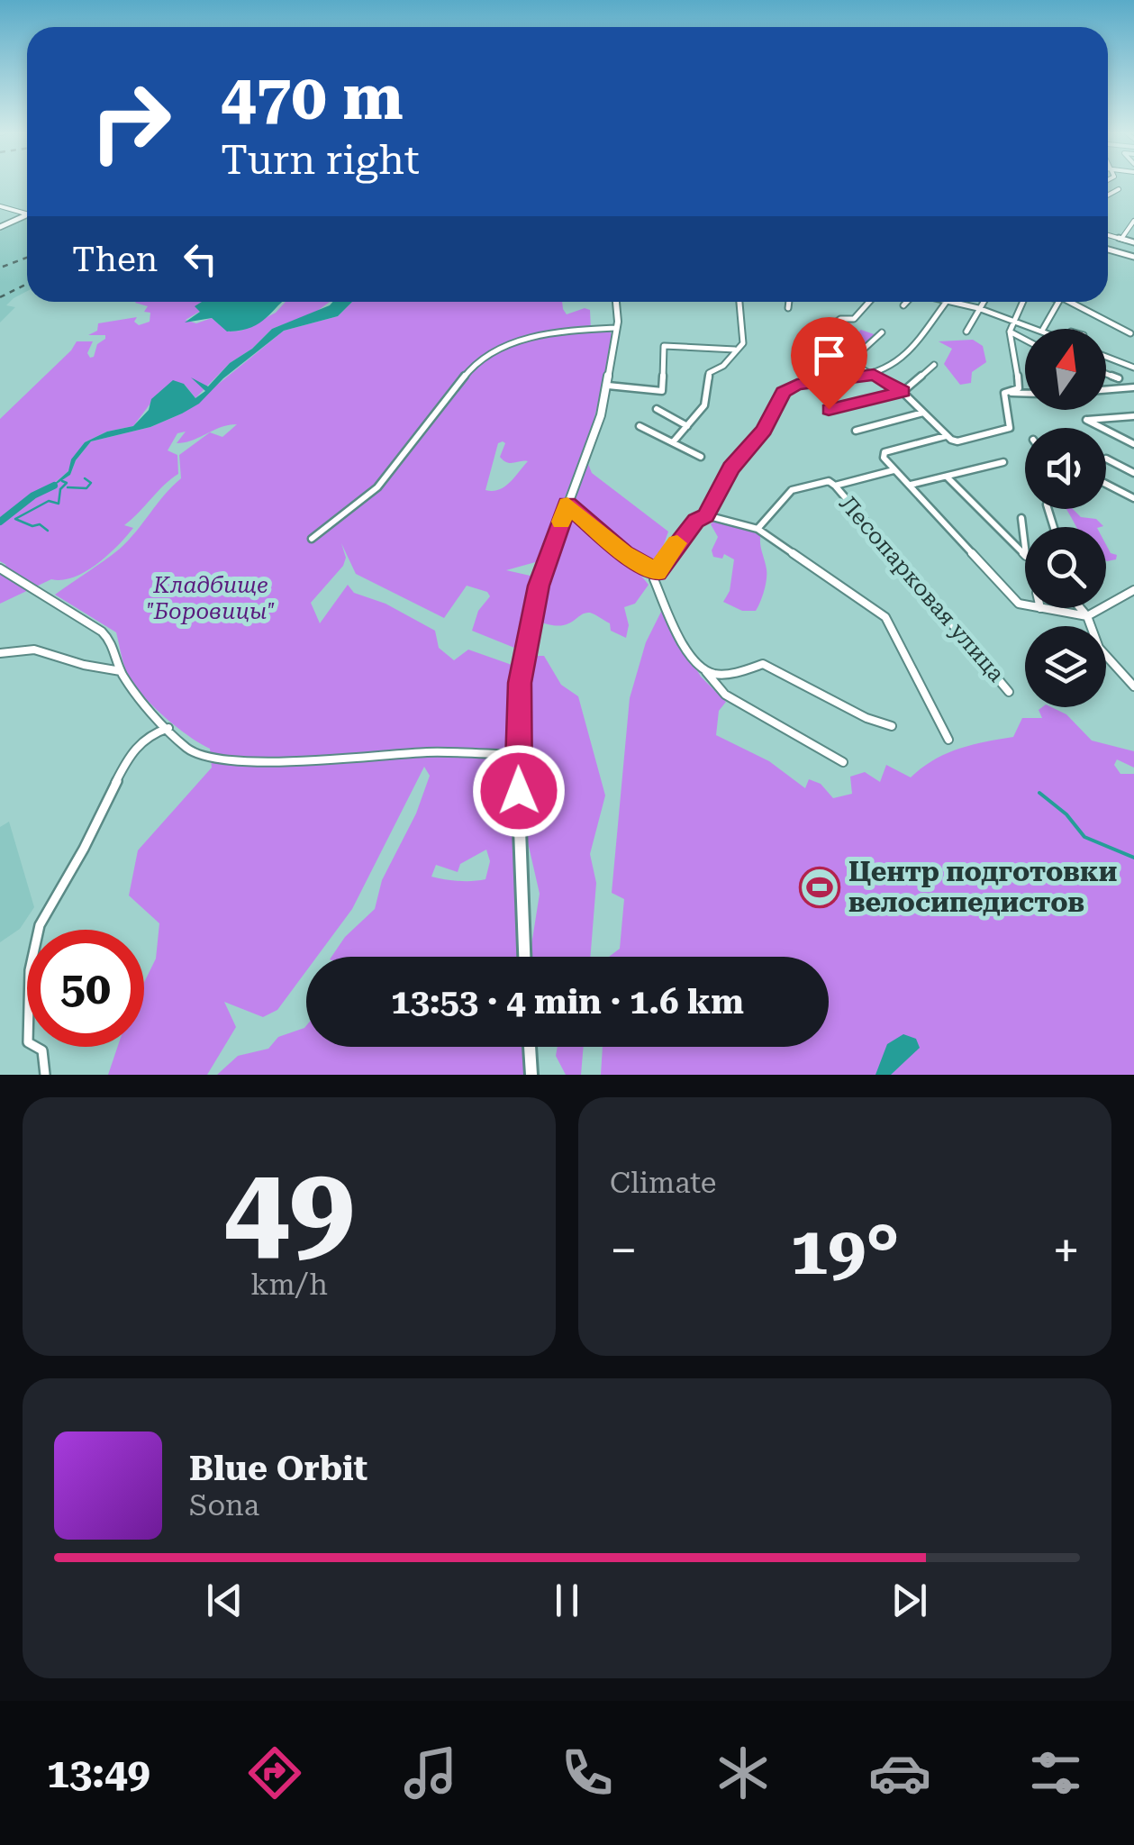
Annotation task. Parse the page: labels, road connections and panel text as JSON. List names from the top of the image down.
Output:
{
  "streets": {
    "street": ["Лесопарковая улица"]
  },
  "parks": ["Кладбище \"Боровицы\""],
  "places": {
    "sports": ["Центр подготовки велосипедистов"]
  },
  "north": "top",
  "page": {
    "turn": ["470 m", "Turn right"],
    "then": "Then",
    "limit": "50",
    "trip": "13:53 · 4 min · 1.6 km",
    "tile": [
      ["49", "km/h"],
      "Climate"
    ],
    "heat": ["−", "19°", "+"],
    "song": ["Blue Orbit", "Sona"],
    "tabs": "13:49"
  }
}
